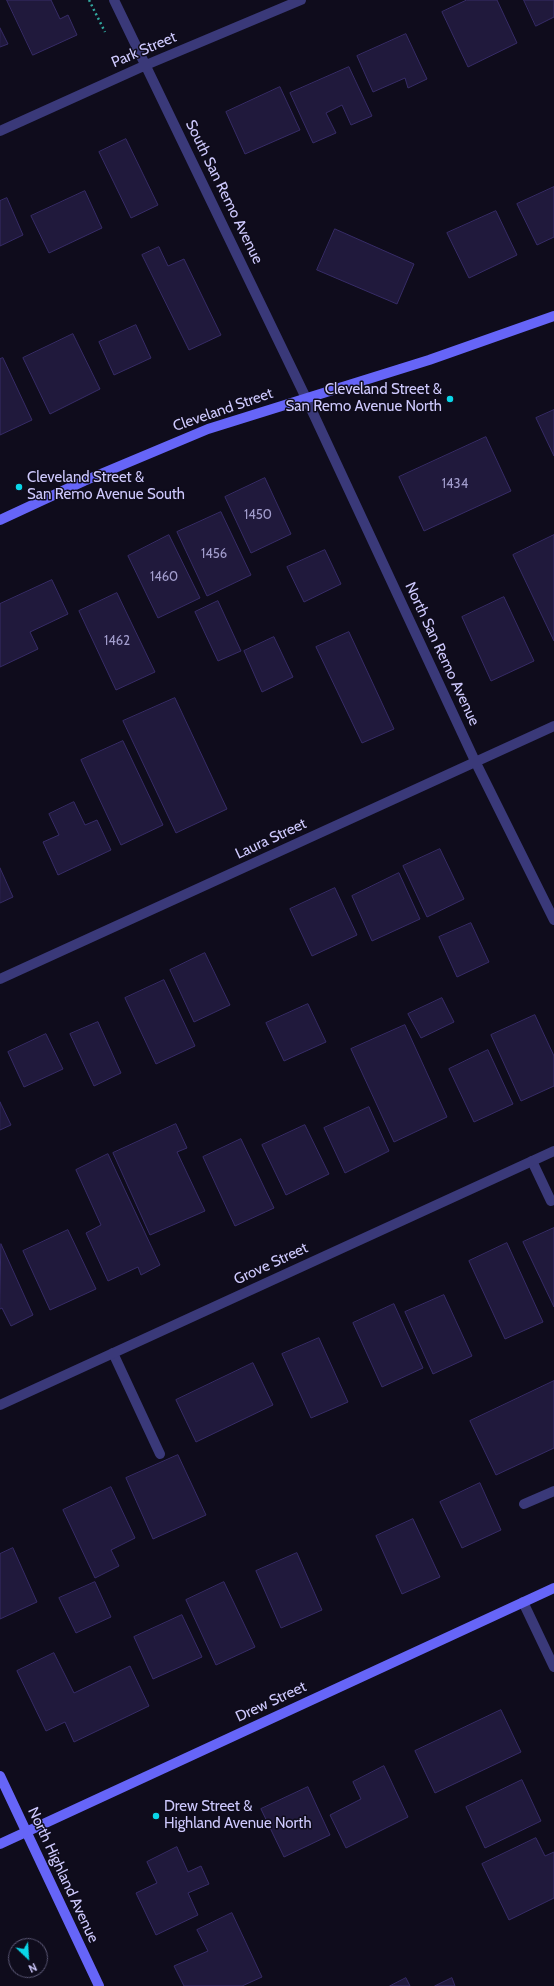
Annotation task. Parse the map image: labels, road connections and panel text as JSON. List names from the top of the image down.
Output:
{
  "streets": {
    "street": [
      "Park Street",
      "South San Remo Avenue",
      "Cleveland Street",
      "North San Remo Avenue",
      "Laura Street",
      "Grove Street",
      "Drew Street",
      "North Highland Avenue"
    ]
  },
  "crossings": [
    ["Park Street", "South San Remo Avenue"],
    ["South San Remo Avenue", "Cleveland Street"],
    ["South San Remo Avenue", "North San Remo Avenue"],
    ["Cleveland Street", "North San Remo Avenue"],
    ["North San Remo Avenue", "Laura Street"],
    ["Drew Street", "North Highland Avenue"]
  ],
  "places": ["Cleveland Street & San Remo Avenue North", "Cleveland Street & San Remo Avenue South", "Drew Street & Highland Avenue North"],
  "house_numbers": [
    "1434",
    "1450",
    "1456",
    "1460",
    "1462"
  ],
  "north": "bottom right"
}
